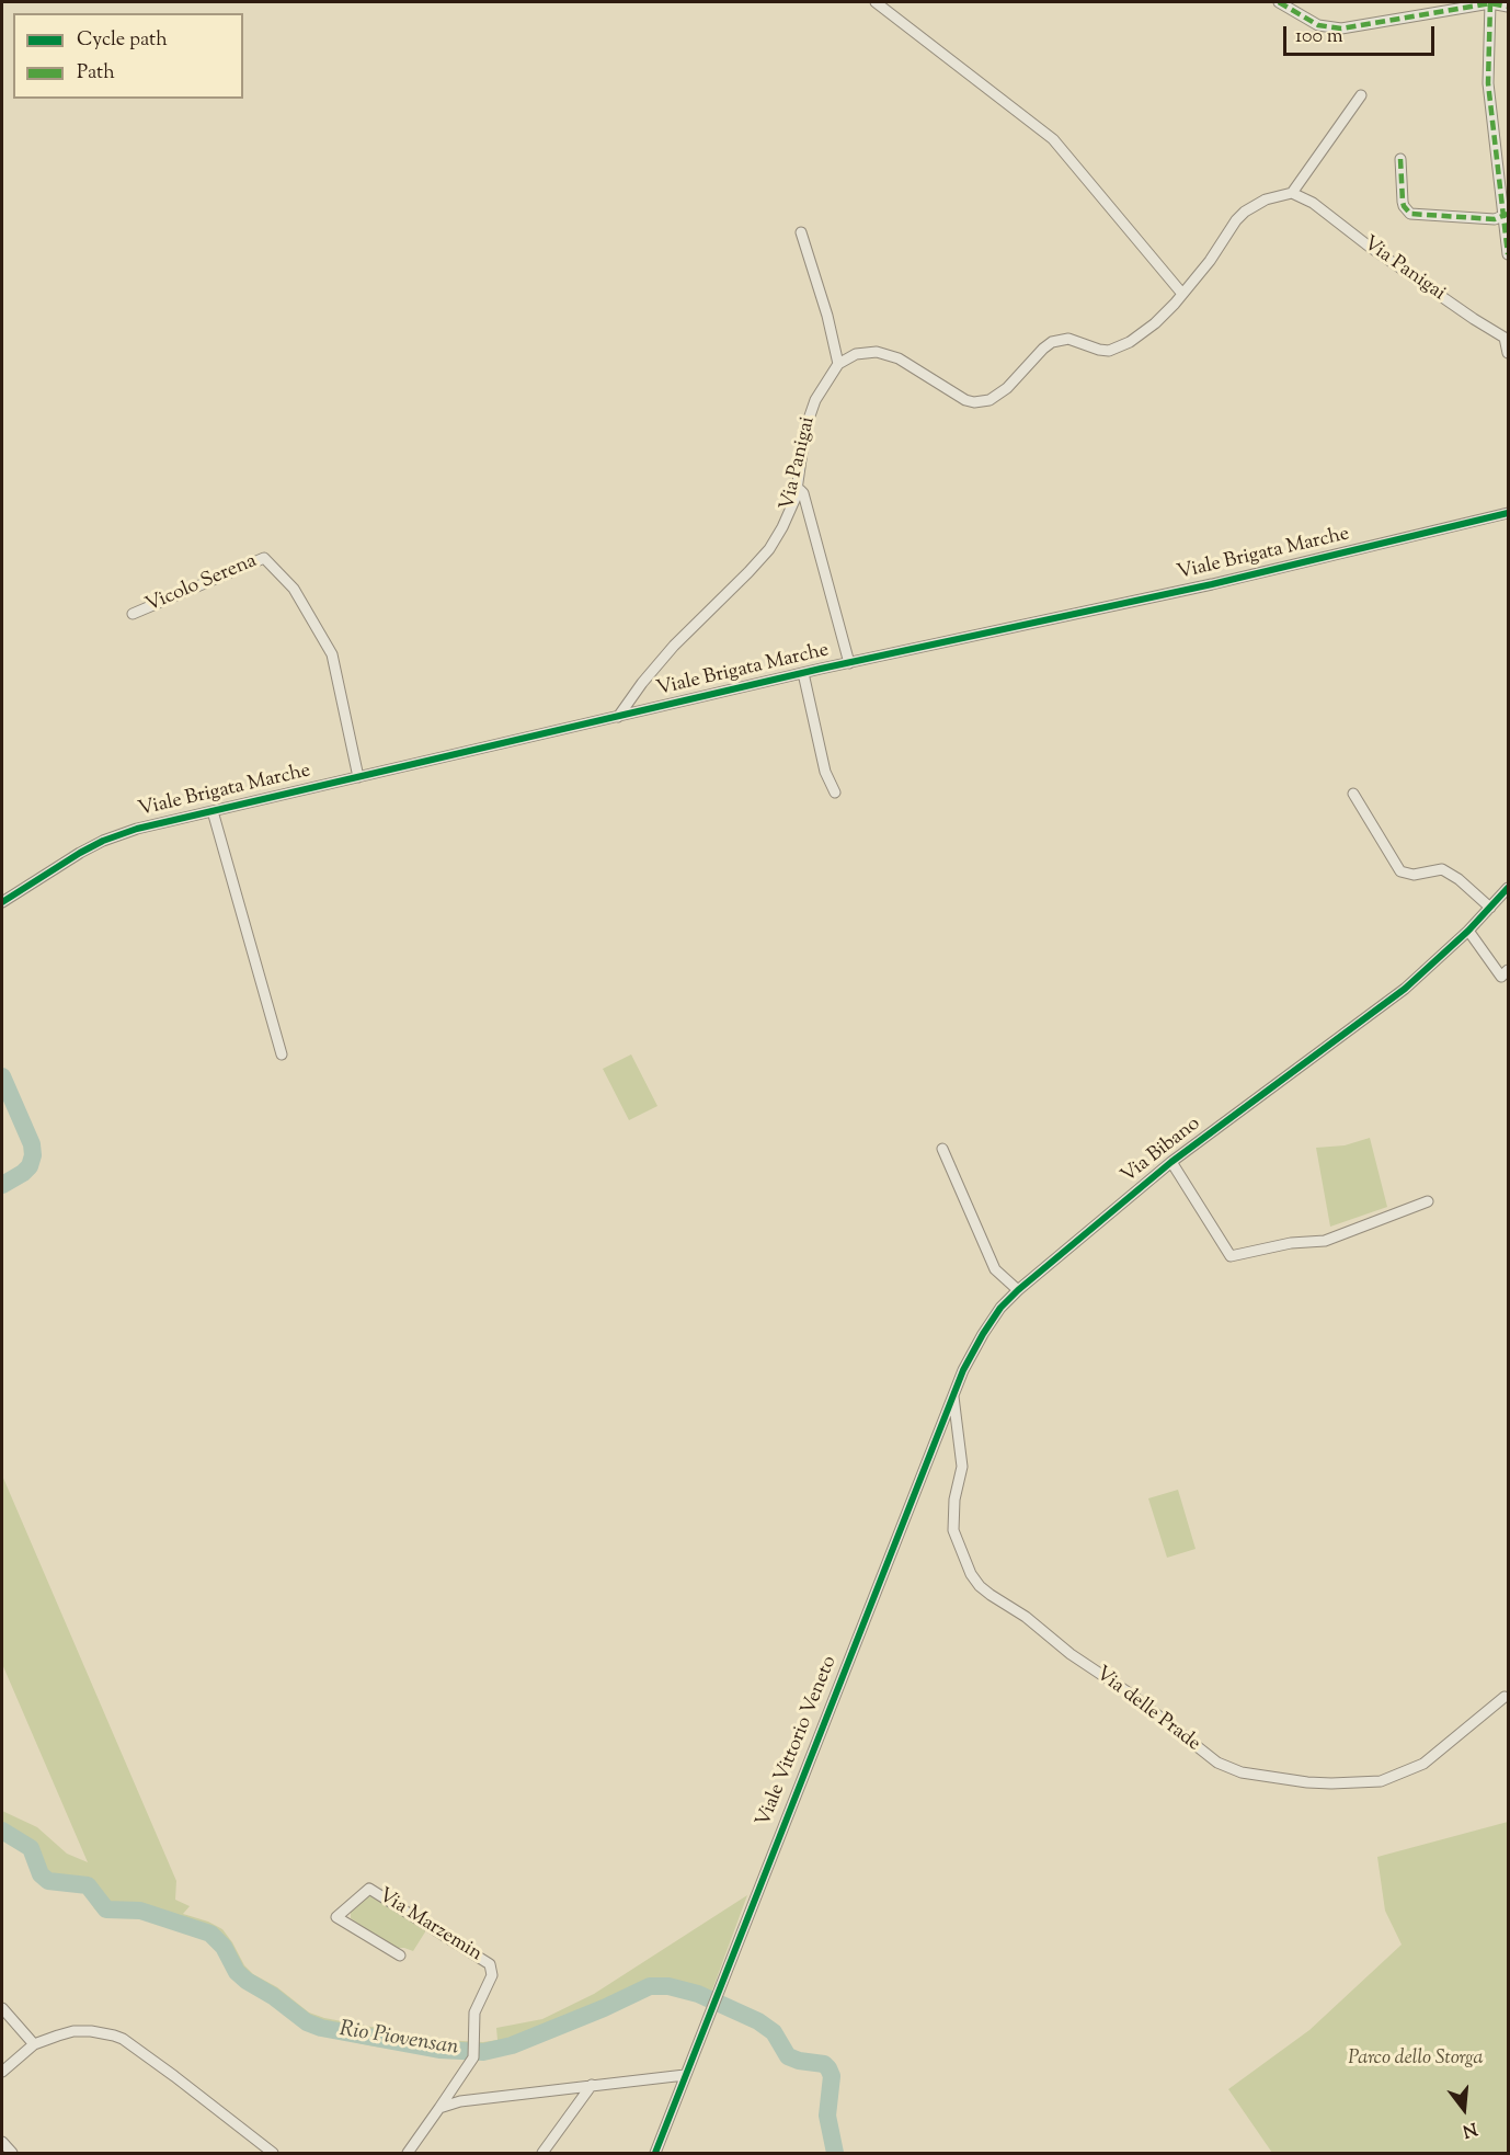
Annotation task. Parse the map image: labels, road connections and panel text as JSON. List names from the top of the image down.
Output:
{
  "streets": {
    "street": [
      "Via Panigai",
      "Viale Brigata Marche",
      "Vicolo Serena",
      "Via Bibano",
      "Via delle Prade",
      "Viale Vittorio Veneto",
      "Via Marzemin"
    ]
  },
  "crossings": [
    ["Via Panigai", "Viale Brigata Marche"],
    ["Viale Brigata Marche", "Vicolo Serena"],
    ["Via Bibano", "Via delle Prade"],
    ["Via Bibano", "Viale Vittorio Veneto"]
  ],
  "water": ["Rio Piovensan"],
  "parks": ["Parco dello Storga"],
  "legend": ["Cycle path", "Path"],
  "scale_bar": "100 m",
  "north": "bottom"
}
